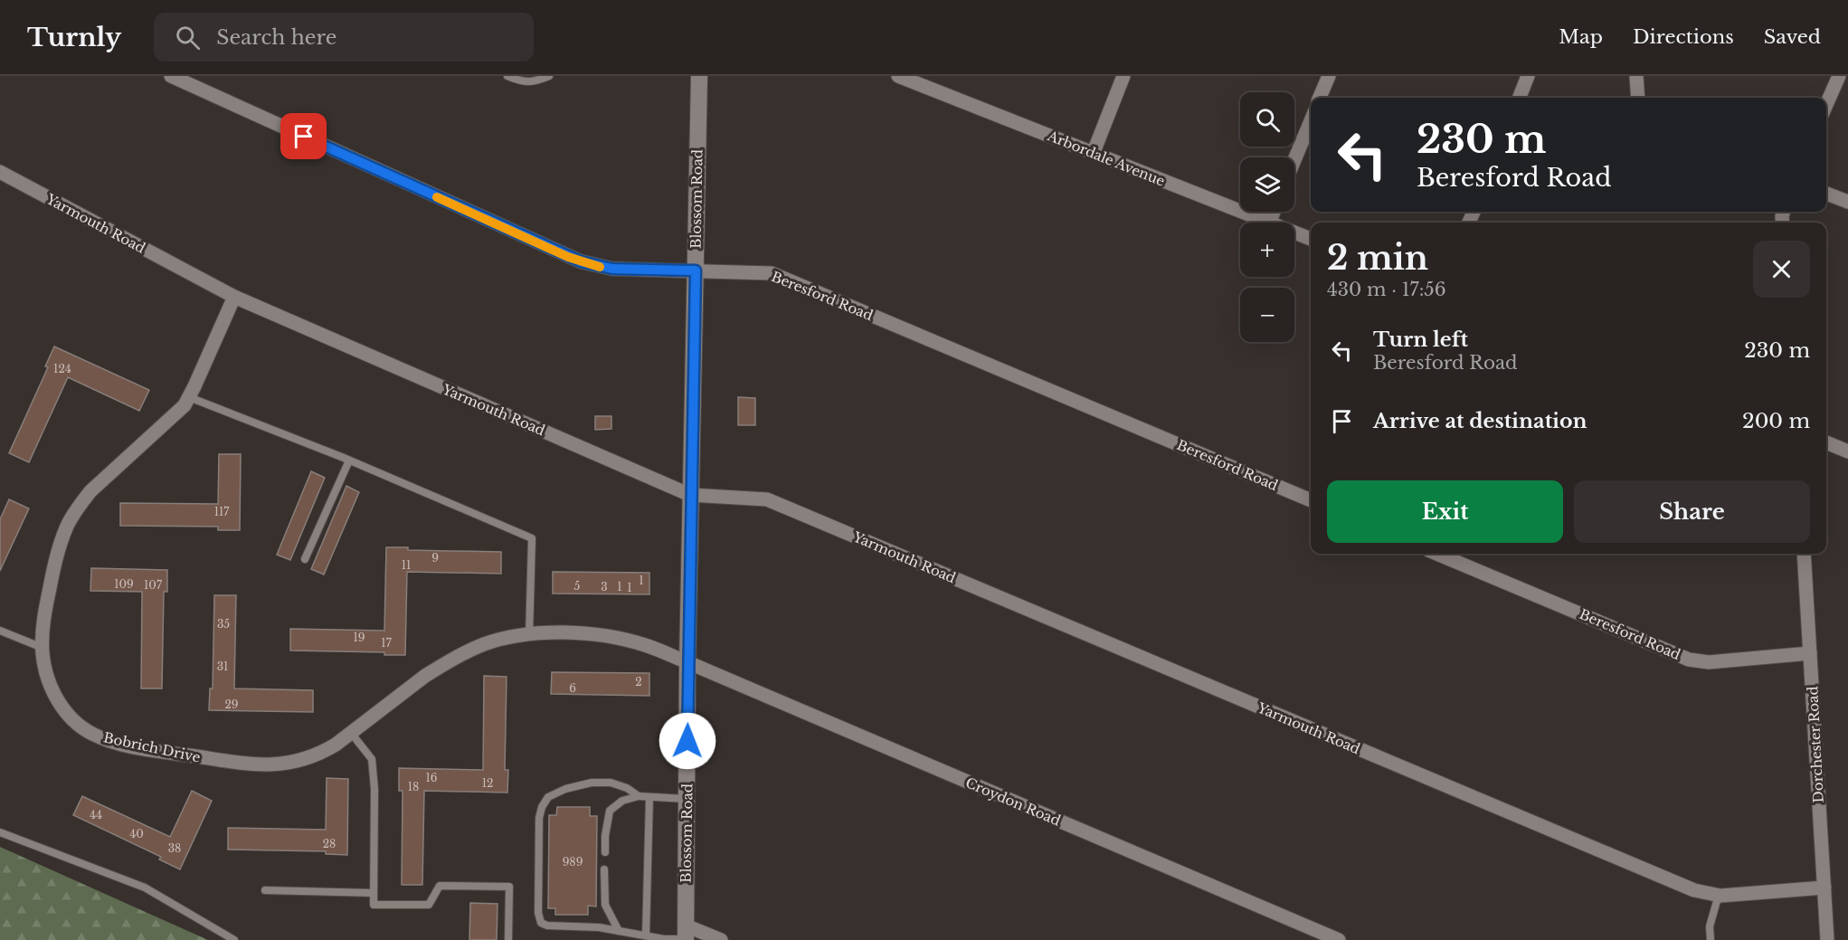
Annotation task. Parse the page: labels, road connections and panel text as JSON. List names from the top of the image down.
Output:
{
  "streets": {
    "street": [
      "Arbordale Avenue",
      "Blossom Road",
      "Yarmouth Road",
      "Beresford Road",
      "Dorchester Road",
      "Bobrich Drive",
      "Croydon Road"
    ]
  },
  "crossings": [
    ["Blossom Road", "Yarmouth Road"],
    ["Blossom Road", "Beresford Road"],
    ["Blossom Road", "Bobrich Drive"],
    ["Blossom Road", "Croydon Road"],
    ["Yarmouth Road", "Dorchester Road"],
    ["Yarmouth Road", "Bobrich Drive"],
    ["Beresford Road", "Dorchester Road"],
    ["Bobrich Drive", "Croydon Road"]
  ],
  "house_numbers": [
    "124",
    "117",
    "9",
    "11",
    "1",
    "109",
    "107",
    "5",
    "3",
    "1",
    "1",
    "35",
    "19",
    "17",
    "31",
    "2",
    "6",
    "29",
    "16",
    "12",
    "18",
    "44",
    "40",
    "28",
    "38",
    "989"
  ],
  "page": {
    "header": "Turnly",
    "search": "Search here",
    "nav": ["Map", "Directions", "Saved"],
    "map_buttons": ["+", "−"],
    "turn": ["230 m", "Beresford Road"],
    "heading": ["2 min", "430 m · 17:56"],
    "list": [
      {
        "name": "Turn left",
        "note": "Beresford Road",
        "value": "230 m"
      },
      {
        "name": "Arrive at destination",
        "value": "200 m"
      }
    ],
    "buttons": ["Exit", "Share"]
  }
}
